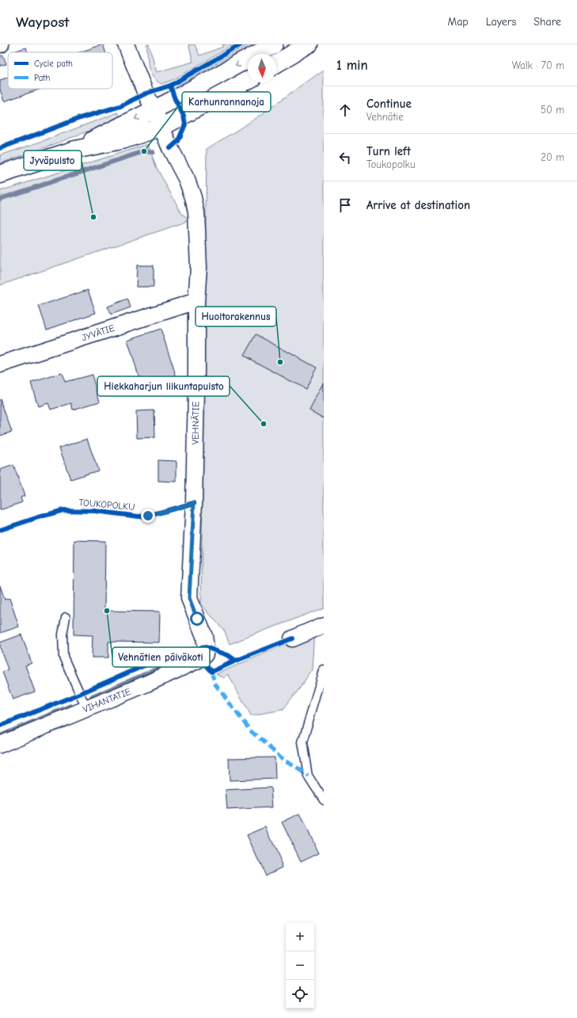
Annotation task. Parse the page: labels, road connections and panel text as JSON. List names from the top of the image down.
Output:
{
  "streets": {
    "street": ["JYVÄTIE", "VEHNÄTIE", "VIHANTATIE"],
    "cycle path": ["TOUKOPOLKU"]
  },
  "crossings": [
    ["JYVÄTIE", "VEHNÄTIE"],
    ["VEHNÄTIE", "VIHANTATIE"]
  ],
  "places": [
    "Karhunrannanoja",
    "Jyväpuisto",
    "Huoltorakennus",
    "Hiekkaharjun liikuntapuisto",
    "Vehnätien päiväkoti"
  ],
  "legend": ["Cycle path", "Path"],
  "north": "bottom",
  "page": {
    "header": "Waypost",
    "nav": ["Map", "Layers", "Share"],
    "heading": ["1 min", "Walk · 70 m"],
    "list": [
      ["Continue", "Vehnätie", "50 m"],
      ["Turn left", "Toukopolku", "20 m"],
      "Arrive at destination"
    ],
    "map_buttons": ["+", "−"]
  }
}
